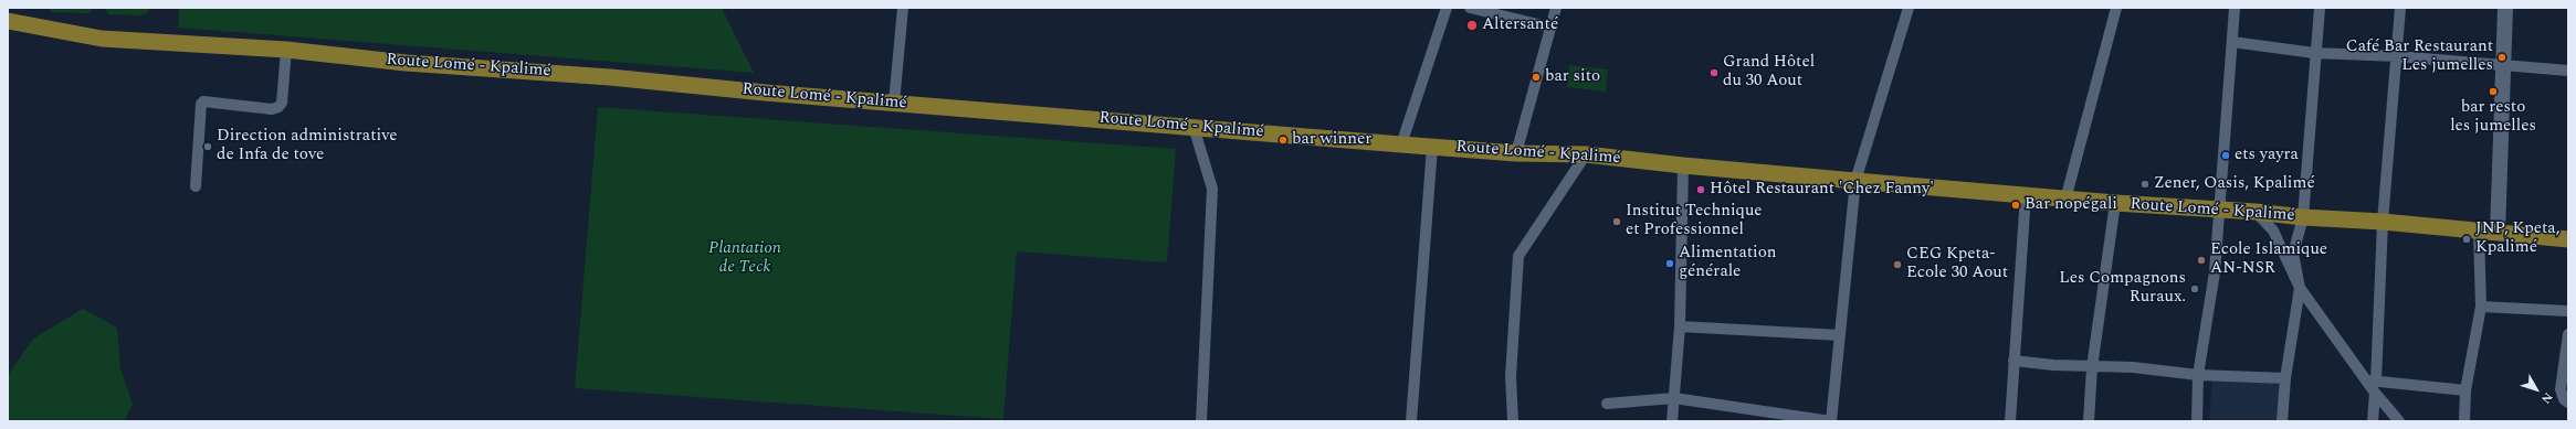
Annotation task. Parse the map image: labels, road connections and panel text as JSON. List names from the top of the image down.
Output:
{
  "streets": {
    "main road": ["Route Lomé - Kpalimé"]
  },
  "parks": ["Plantation de Teck"],
  "places": [
    "Altersanté",
    "Café Bar Restaurant Les jumelles",
    "Grand Hôtel du 30 Aout",
    "bar sito",
    "bar resto les jumelles",
    "bar winner",
    "Direction administrative de Infa de tove",
    "ets yayra",
    "Zener, Oasis, Kpalimé",
    "Hôtel Restaurant 'Chez Fanny'",
    "Bar nopégali",
    "Institut Technique et Professionnel",
    "JNP, Kpeta, Kpalimé",
    "Ecole Islamique AN-NSR",
    "Alimentation générale",
    "CEG Kpeta- Ecole 30 Aout",
    "Les Compagnons Ruraux."
  ],
  "north": "bottom right"
}
